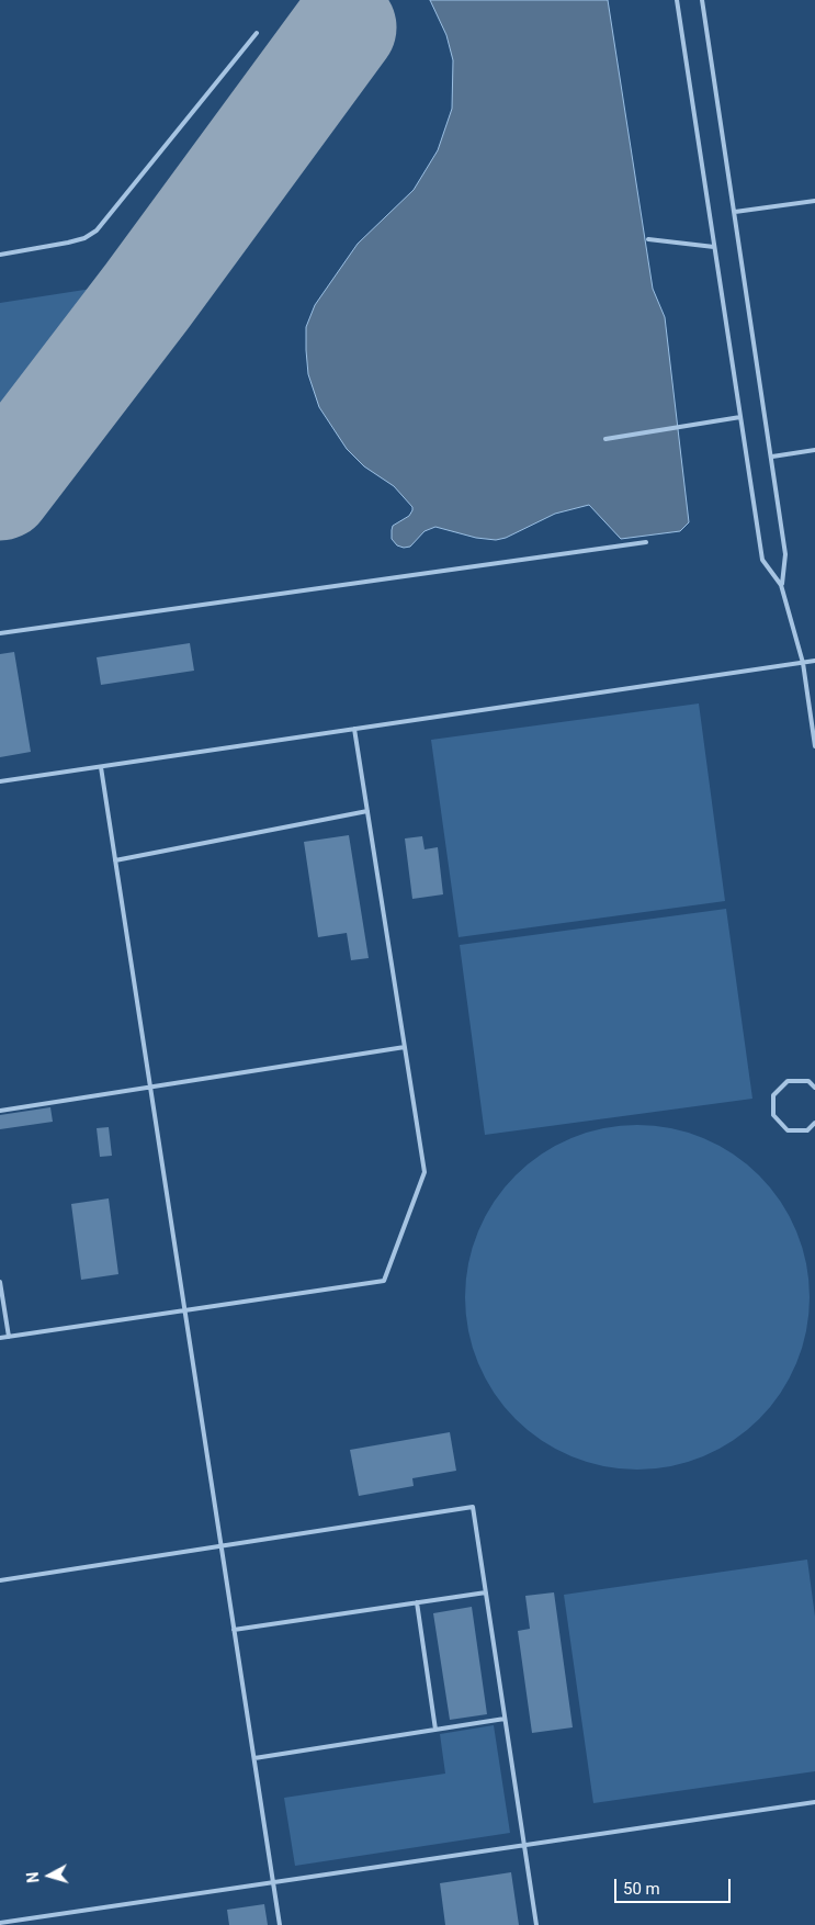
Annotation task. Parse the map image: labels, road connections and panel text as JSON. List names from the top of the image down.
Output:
{
  "scale_bar": "50 m",
  "north": "left"
}
